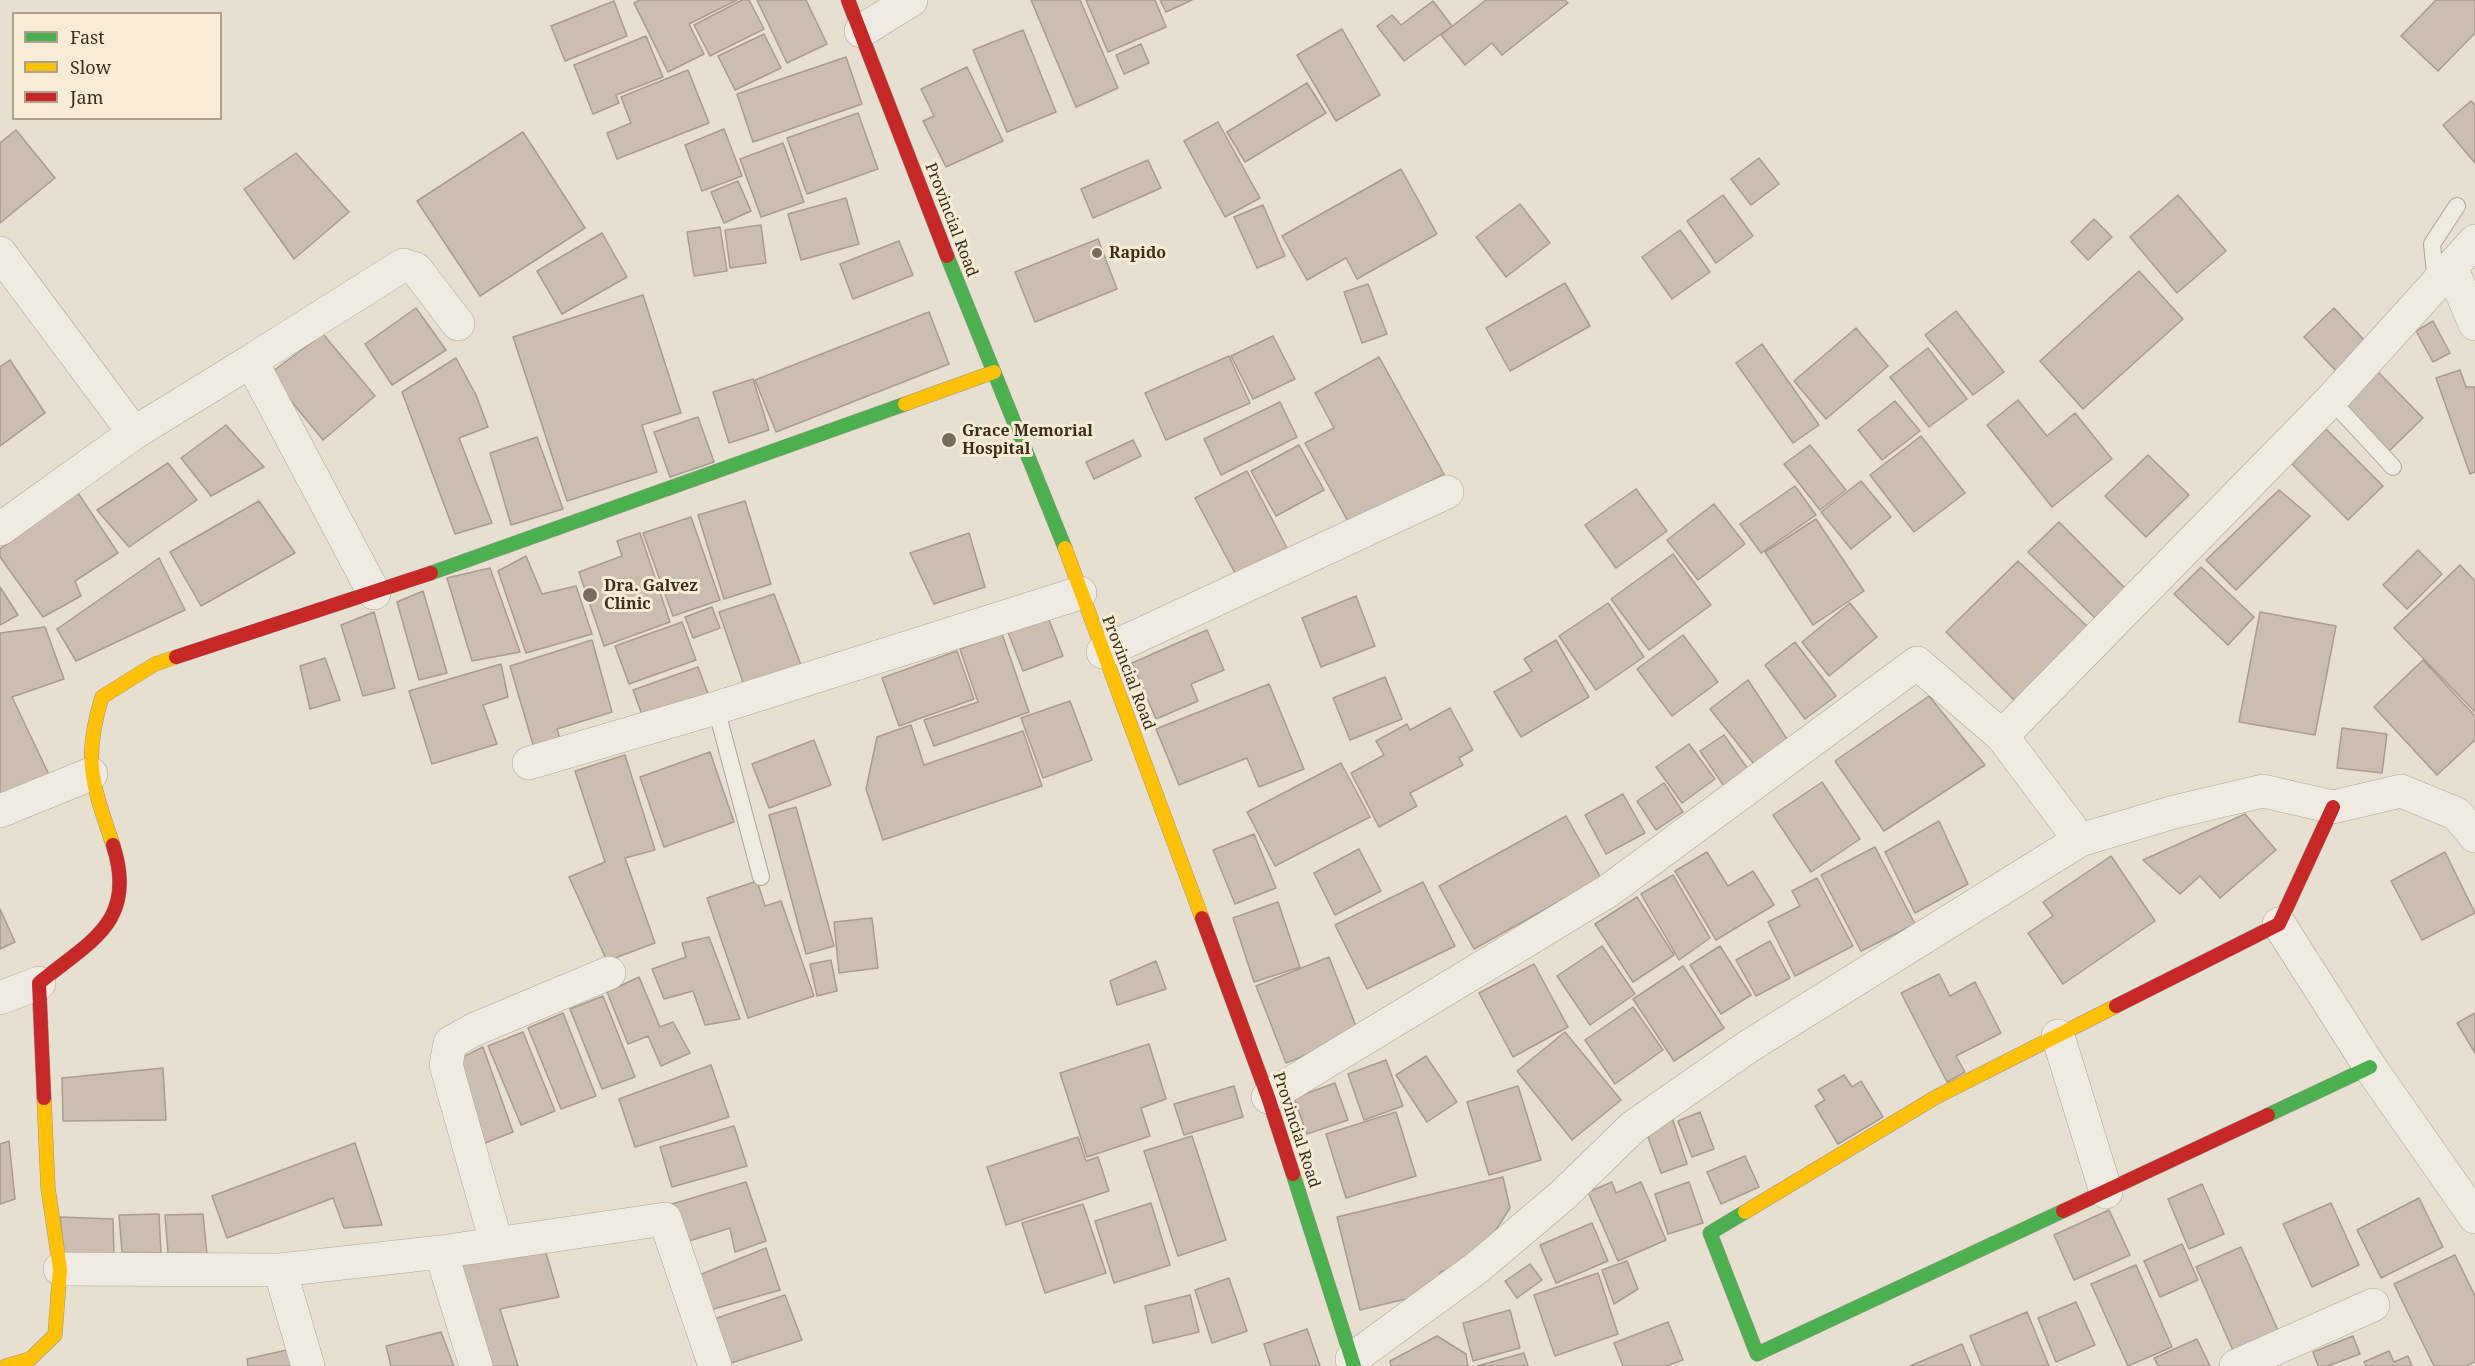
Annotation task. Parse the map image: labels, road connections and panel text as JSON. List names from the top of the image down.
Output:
{
  "streets": {
    "street": ["Provincial Road"]
  },
  "places": ["Rapido", "Grace Memorial Hospital", "Dra. Galvez Clinic"],
  "legend": ["Fast", "Slow", "Jam"]
}
